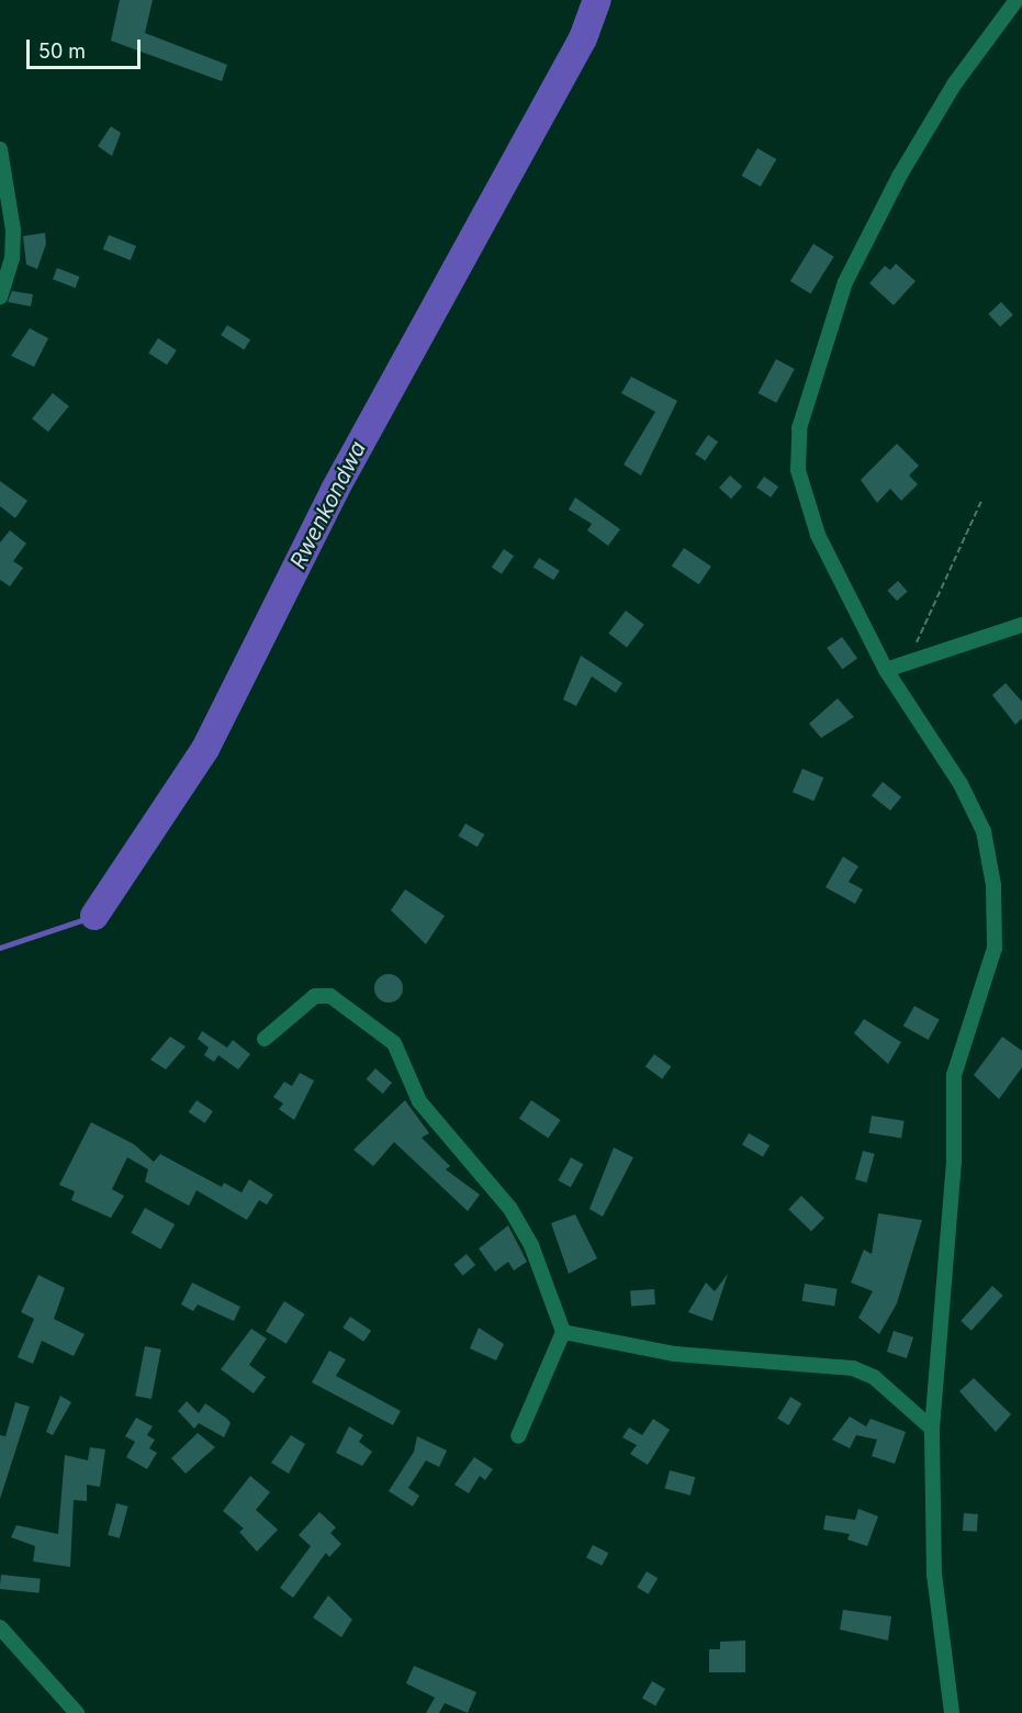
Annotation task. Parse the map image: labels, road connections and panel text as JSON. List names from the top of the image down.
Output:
{
  "water": ["Rwenkondwa"],
  "scale_bar": "50 m"
}
